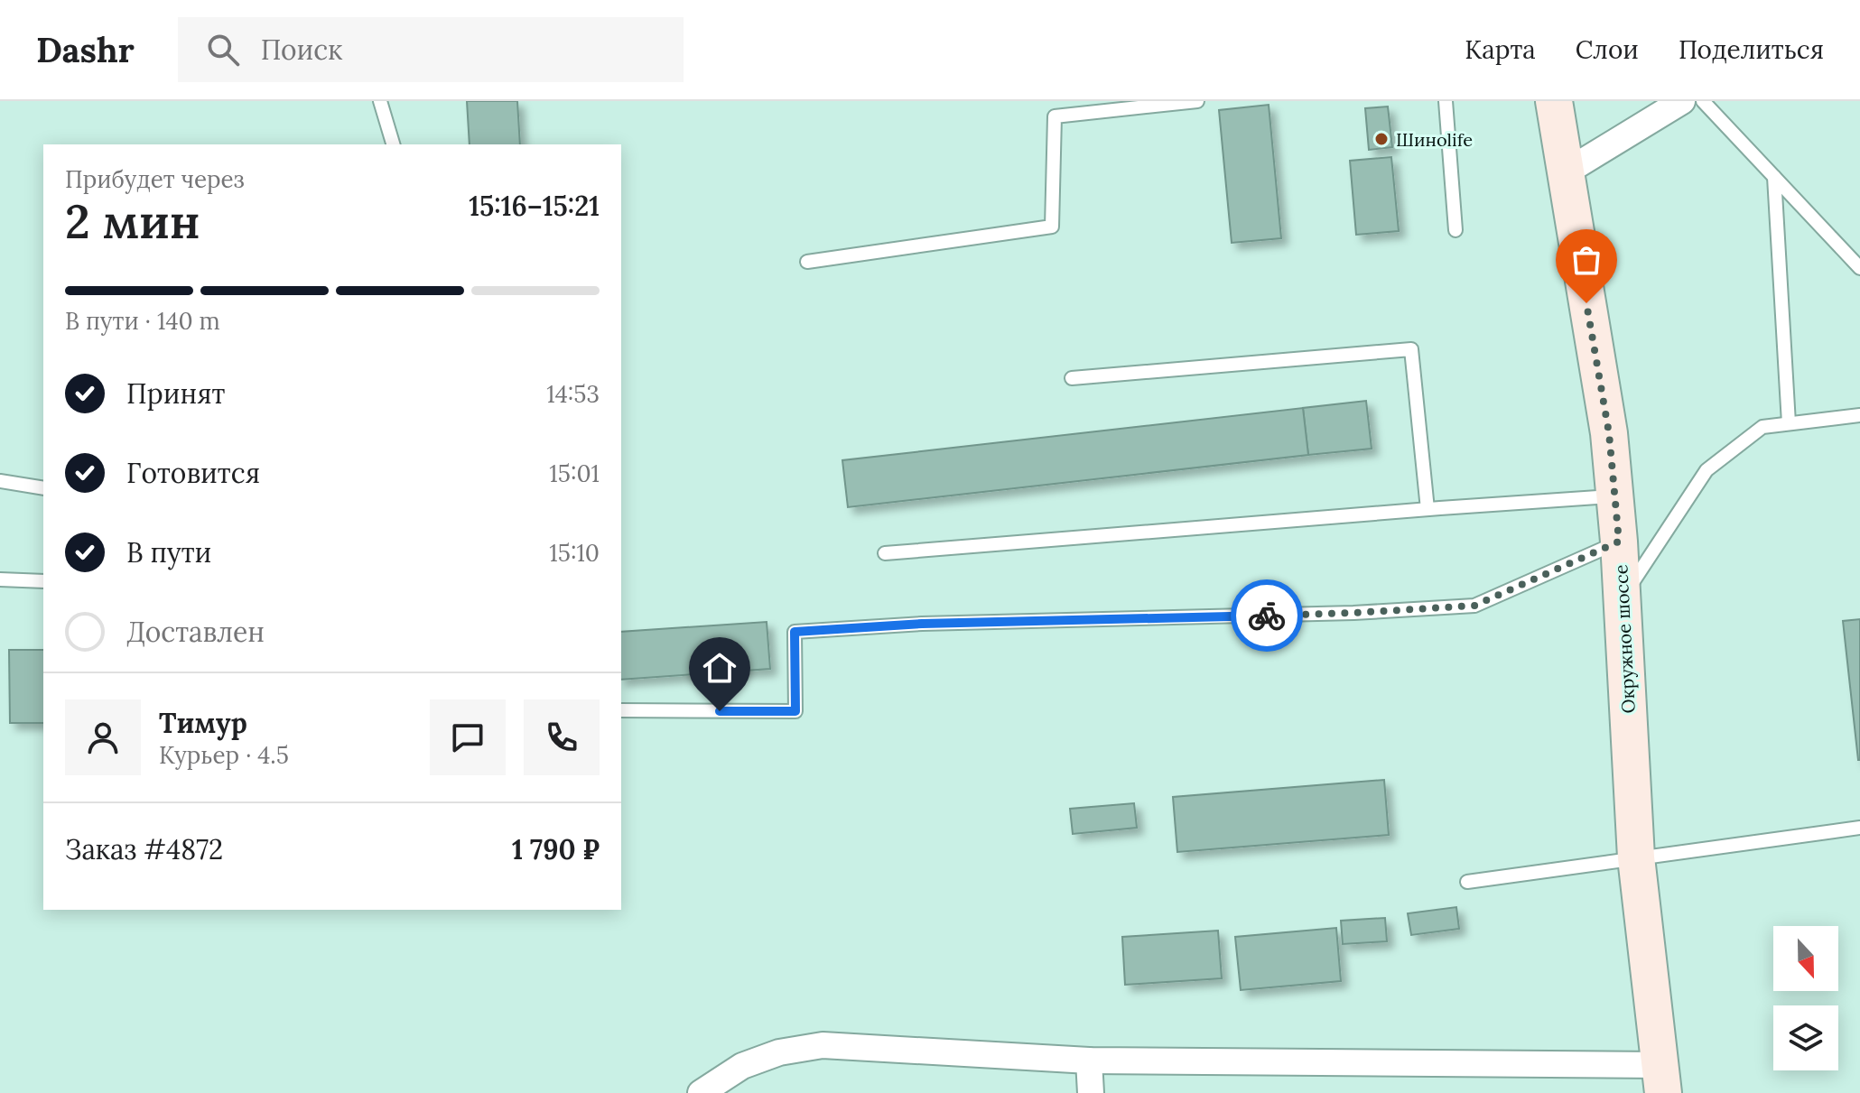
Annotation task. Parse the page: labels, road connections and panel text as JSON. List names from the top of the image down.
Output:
{
  "streets": {
    "street": ["Окружное шоссе"]
  },
  "places": ["Шиноlife"],
  "north": "bottom",
  "page": {
    "header": "Dashr",
    "search": "Поиск",
    "nav": ["Карта", "Слои", "Поделиться"],
    "heading": ["2 мин", "Прибудет через", "15:16–15:21"],
    "panel": [
      "Тимур",
      "Курьер · 4.5",
      "Заказ #4872",
      "1 790 ₽"
    ],
    "bar": "В пути · 140 m",
    "list": [
      ["Принят", "14:53"],
      ["Готовится", "15:01"],
      ["В пути", "15:10"],
      "Доставлен"
    ]
  }
}
